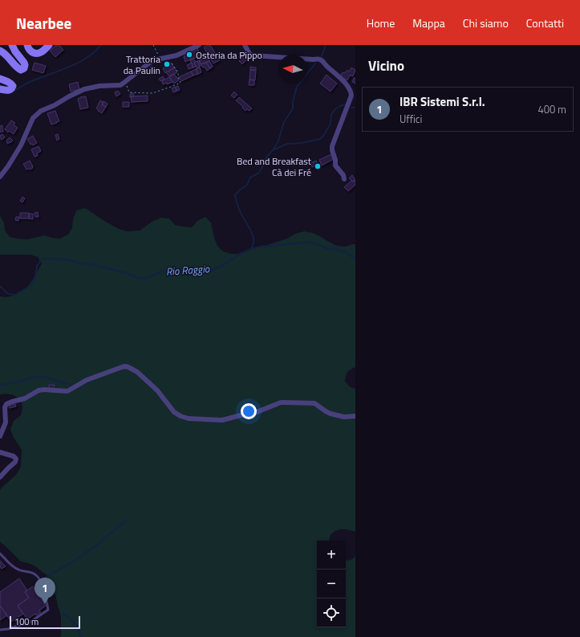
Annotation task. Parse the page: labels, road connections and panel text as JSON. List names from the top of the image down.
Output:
{
  "water": ["Rio Raggio"],
  "places": ["Osteria da Pippo", "Trattoria da Paulin", "Bed and Breakfast Cà dei Fré"],
  "scale_bar": "100 m",
  "north": "left",
  "page": {
    "header": "Nearbee",
    "nav": [
      "Home",
      "Mappa",
      "Chi siamo",
      "Contatti"
    ],
    "heading": "Vicino",
    "list": [
      {
        "mark": "1",
        "name": "IBR Sistemi S.r.l.",
        "note": "Uffici",
        "value": "400 m"
      }
    ],
    "map_buttons": ["+", "−"],
    "pins": "1",
    "scale": "100 m"
  }
}
